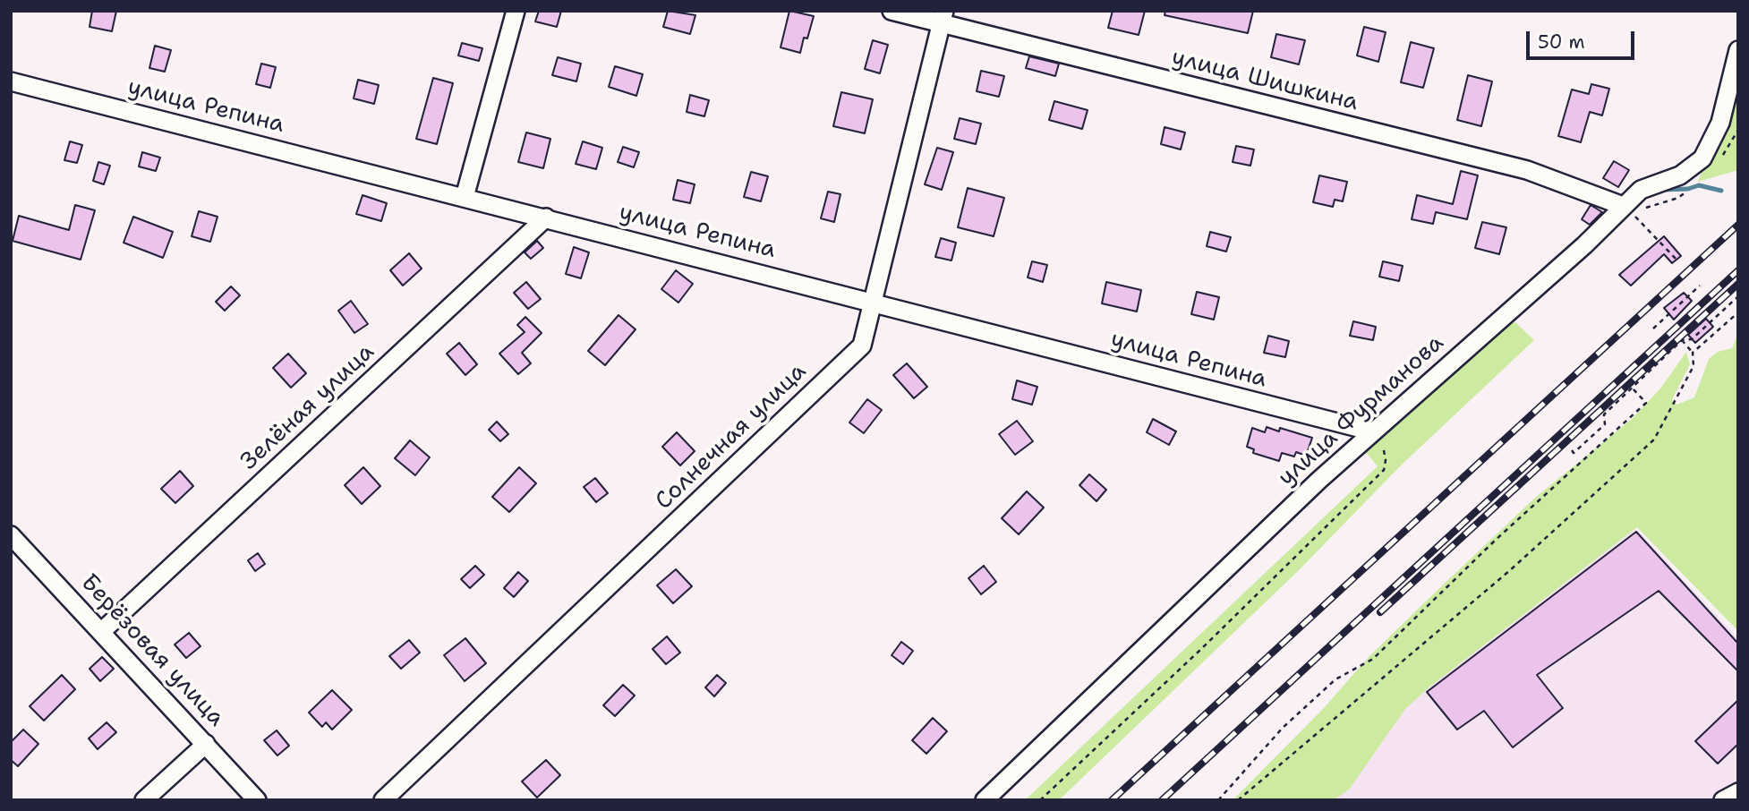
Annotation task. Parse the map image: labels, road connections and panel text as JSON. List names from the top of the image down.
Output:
{
  "streets": {
    "street": [
      "улица Шишкина",
      "улица Репина",
      "Зелёная улица",
      "улица Фурманова",
      "Солнечная улица",
      "Берёзовая улица"
    ]
  },
  "crossings": [
    ["улица Шишкина", "улица Фурманова"],
    ["улица Шишкина", "Солнечная улица"],
    ["улица Репина", "Зелёная улица"],
    ["улица Репина", "улица Фурманова"],
    ["улица Репина", "Солнечная улица"],
    ["Зелёная улица", "Берёзовая улица"]
  ],
  "scale_bar": "50 m"
}
